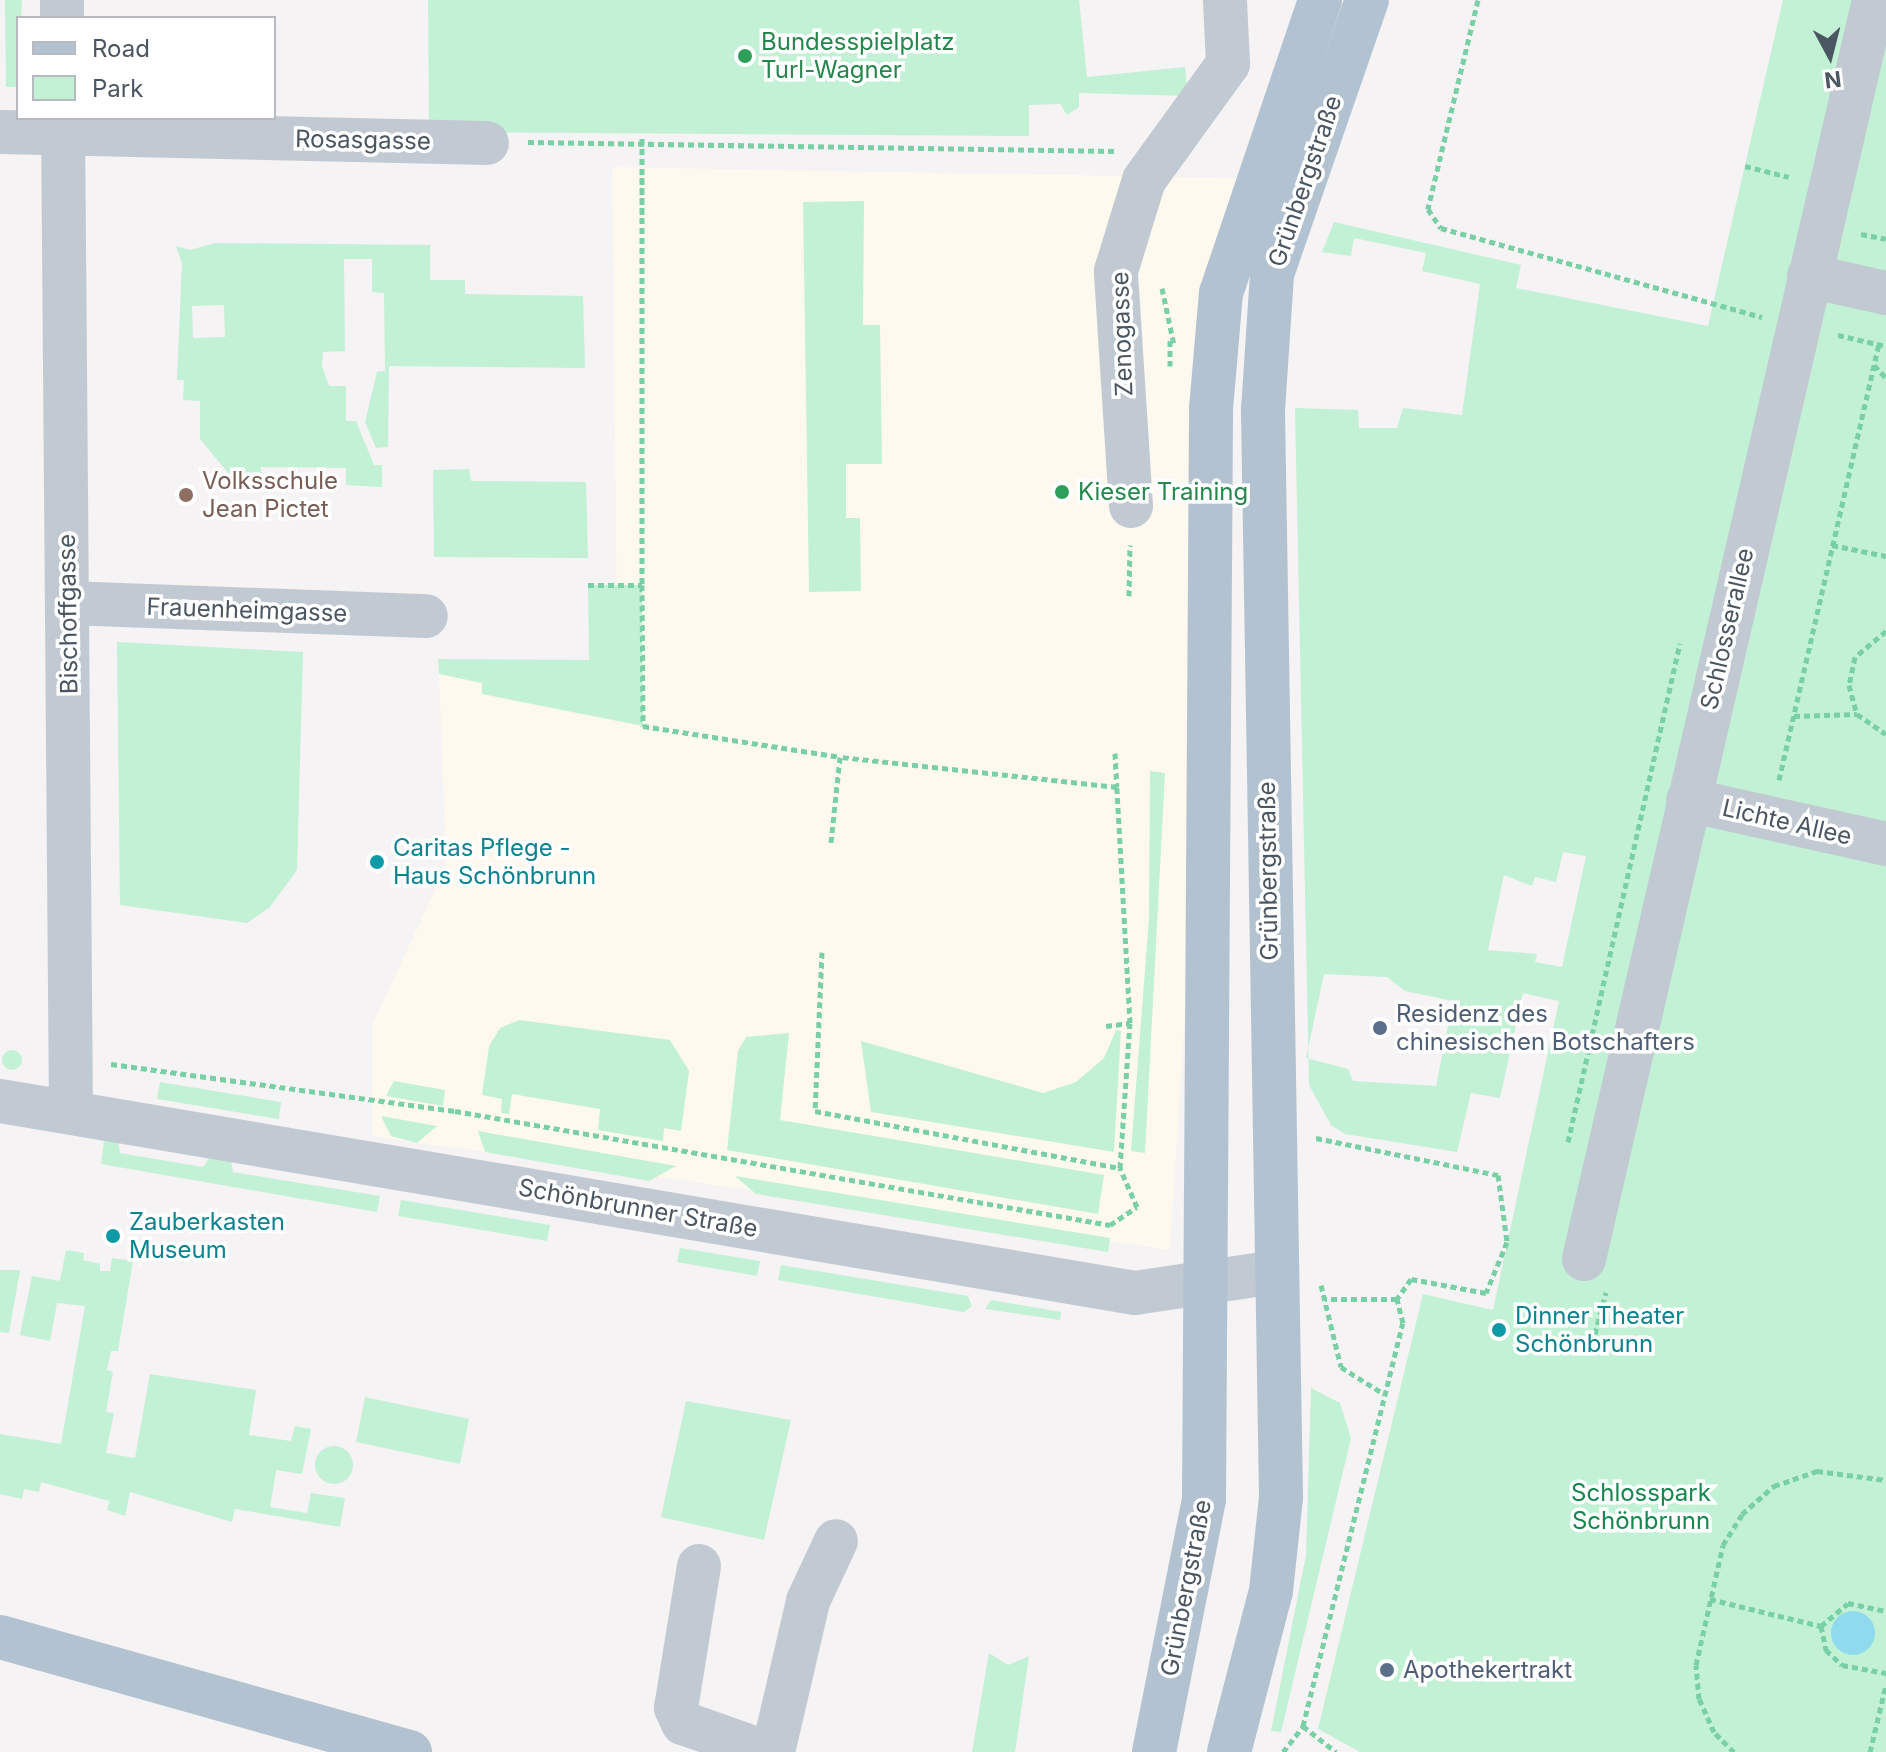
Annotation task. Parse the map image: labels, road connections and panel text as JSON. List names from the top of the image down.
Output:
{
  "streets": {
    "main road": ["Grünbergstraße"],
    "street": [
      "Rosasgasse",
      "Zenogasse",
      "Frauenheimgasse",
      "Bischoffgasse",
      "Schlosserallee",
      "Lichte Allee",
      "Schönbrunner Straße"
    ]
  },
  "crossings": [
    ["Rosasgasse", "Bischoffgasse"],
    ["Grünbergstraße", "Schönbrunner Straße"],
    ["Frauenheimgasse", "Bischoffgasse"],
    ["Bischoffgasse", "Schönbrunner Straße"],
    ["Schlosserallee", "Lichte Allee"]
  ],
  "parks": ["Schlosspark Schönbrunn"],
  "places": [
    "Bundesspielplatz Turl-Wagner",
    "Kieser Training",
    "Volksschule Jean Pictet",
    "Caritas Pflege - Haus Schönbrunn",
    "Residenz des chinesischen Botschafters",
    "Zauberkasten Museum",
    "Dinner Theater Schönbrunn",
    "Apothekertrakt"
  ],
  "legend": ["Road", "Park"],
  "north": "bottom"
}
